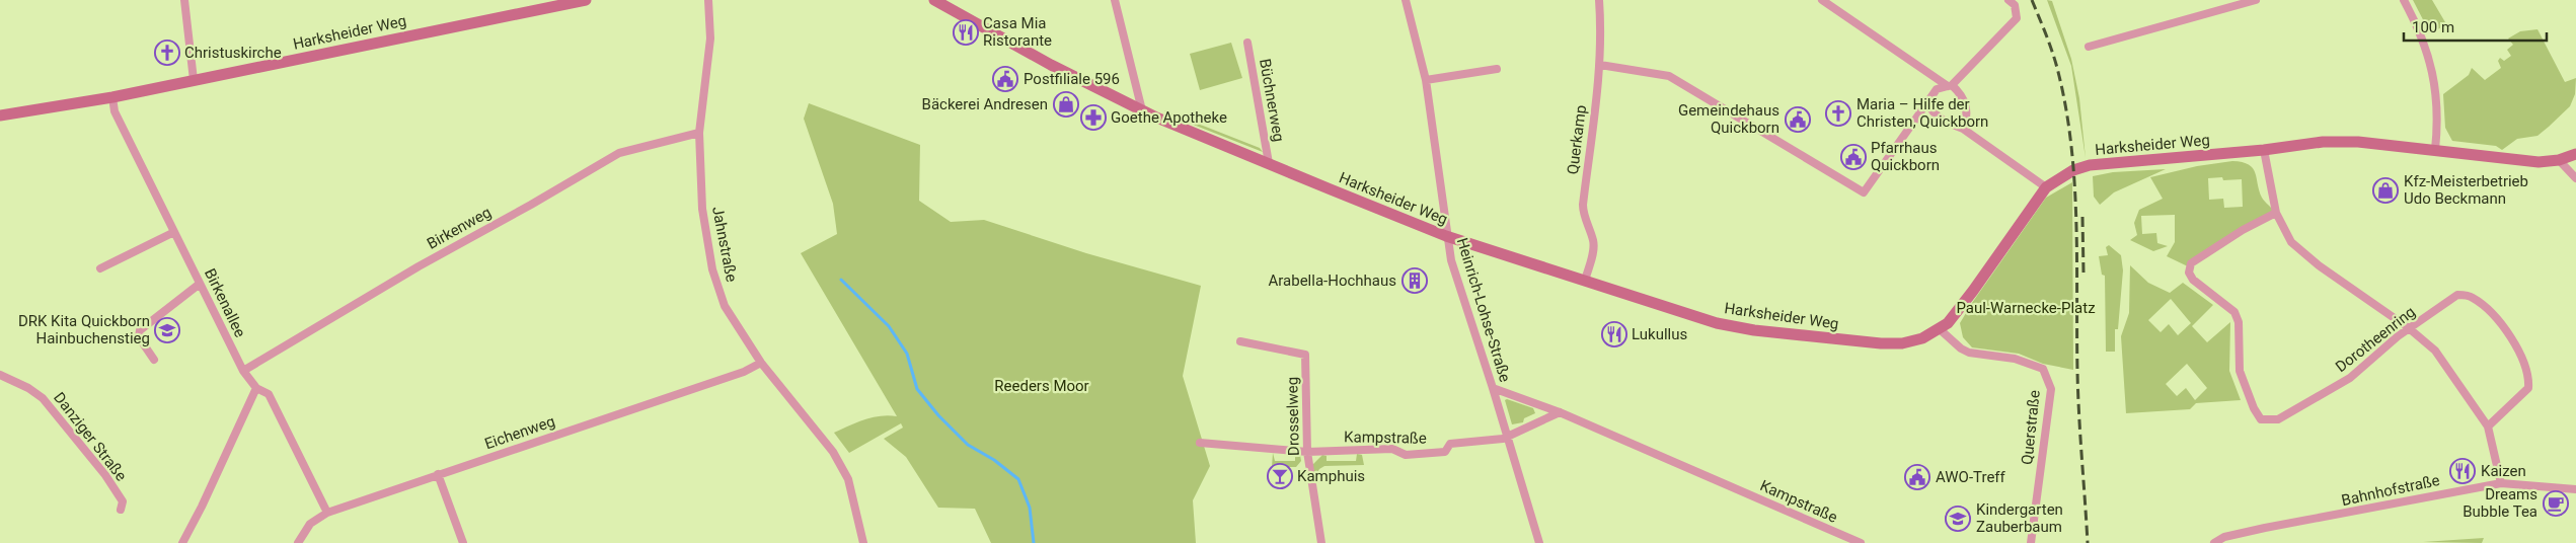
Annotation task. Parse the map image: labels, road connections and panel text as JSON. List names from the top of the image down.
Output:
{
  "streets": {
    "main road": ["Harksheider Weg"],
    "street": [
      "Büchnerweg",
      "Querkamp",
      "Birkenweg",
      "Jahnstraße",
      "Birkenallee",
      "Heinrich-Lohse-Straße",
      "Dorotheenring",
      "Drosselweg",
      "Querstraße",
      "Eichenweg",
      "Danziger Straße",
      "Kampstraße",
      "Bahnhofstraße"
    ]
  },
  "crossings": [
    ["Harksheider Weg", "Büchnerweg"],
    ["Harksheider Weg", "Querkamp"],
    ["Harksheider Weg", "Birkenallee"],
    ["Harksheider Weg", "Heinrich-Lohse-Straße"],
    ["Harksheider Weg", "Querstraße"],
    ["Birkenweg", "Jahnstraße"],
    ["Birkenweg", "Birkenallee"],
    ["Jahnstraße", "Eichenweg"],
    ["Birkenallee", "Eichenweg"],
    ["Heinrich-Lohse-Straße", "Kampstraße"],
    ["Drosselweg", "Kampstraße"]
  ],
  "parks": ["Paul-Warnecke-Platz", "Reeders Moor"],
  "places": {
    "restaurant": ["Casa Mia Ristorante", "Lukullus", "Kaizen"],
    "church": ["Christuskirche", "Maria – Hilfe der Christen, Quickborn"],
    "public building": [
      "Postfiliale 596",
      "Gemeindehaus Quickborn",
      "Pfarrhaus Quickborn",
      "AWO-Treff"
    ],
    "shop": ["Bäckerei Andresen", "Kfz-Meisterbetrieb Udo Beckmann"],
    "pharmacy": ["Goethe Apotheke"],
    "building": ["Arabella-Hochhaus"],
    "school or university": ["DRK Kita Quickborn Hainbuchenstieg", "Kindergarten Zauberbaum"],
    "bar": ["Kamphuis"],
    "cafe": ["Dreams Bubble Tea"]
  },
  "scale_bar": "100 m"
}
